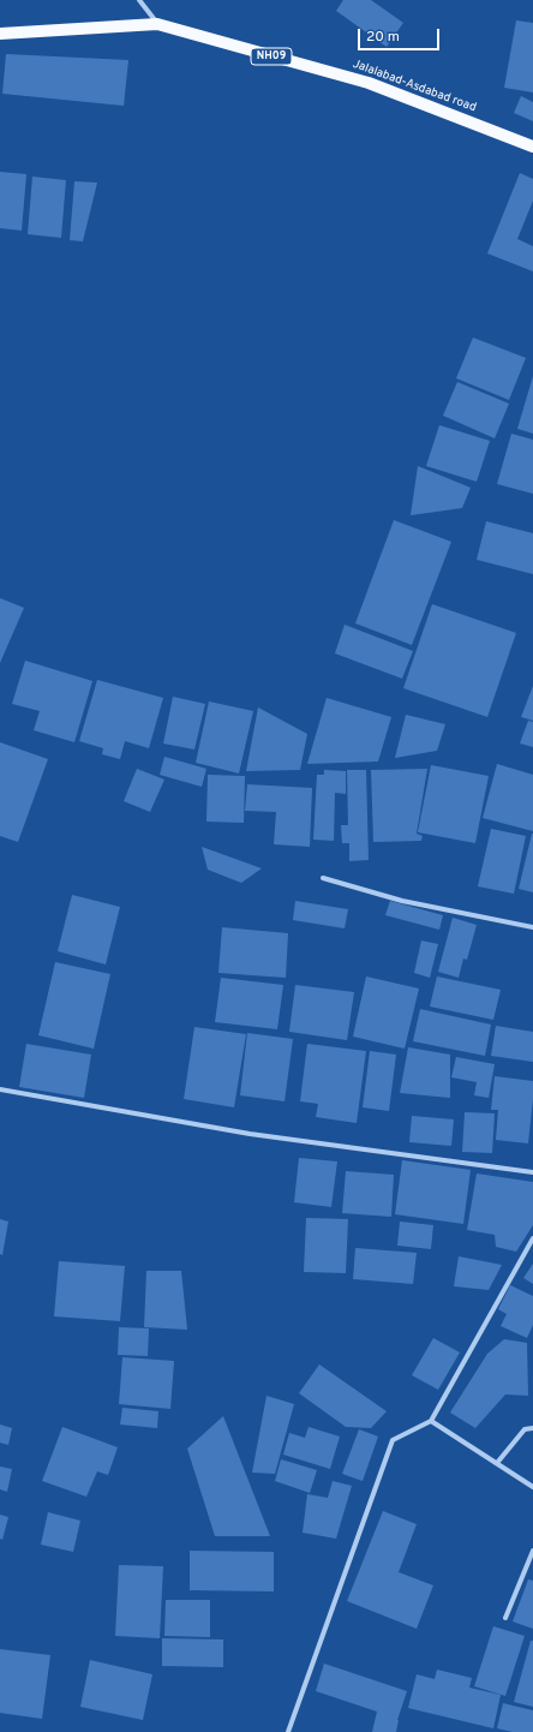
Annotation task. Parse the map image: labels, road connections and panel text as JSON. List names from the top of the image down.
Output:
{
  "streets": {
    "main road": ["NH09", "Jalalabad-Asdabad road"]
  },
  "scale_bar": "20 m"
}
